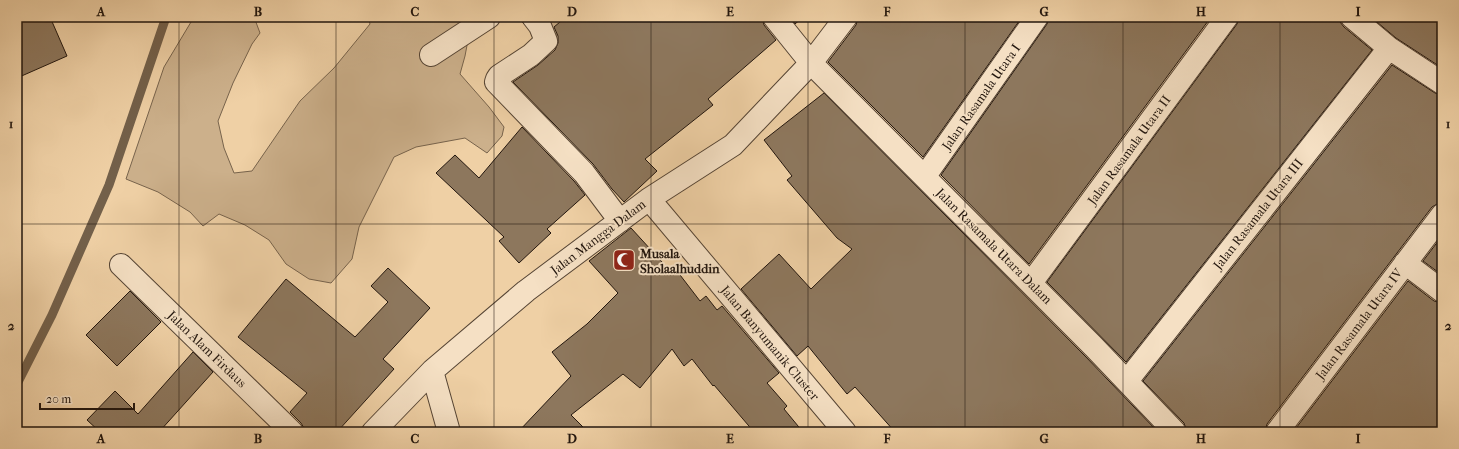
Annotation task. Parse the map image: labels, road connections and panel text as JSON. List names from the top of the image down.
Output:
{
  "streets": {
    "street": [
      "Jalan Rasamala Utara I",
      "Jalan Rasamala Utara II",
      "Jalan Rasamala Utara III",
      "Jalan Mangga Dalam",
      "Jalan Rasamala Utara Dalam",
      "Jalan Rasamala Utara IV",
      "Jalan Banyumanik Cluster",
      "Jalan Alam Firdaus"
    ]
  },
  "crossings": [
    ["Jalan Rasamala Utara I", "Jalan Rasamala Utara Dalam"],
    ["Jalan Rasamala Utara II", "Jalan Rasamala Utara Dalam"],
    ["Jalan Rasamala Utara III", "Jalan Rasamala Utara Dalam"],
    ["Jalan Mangga Dalam", "Jalan Rasamala Utara Dalam"],
    ["Jalan Mangga Dalam", "Jalan Banyumanik Cluster"]
  ],
  "places": {
    "mosque": ["Musala Sholaalhuddin"]
  },
  "scale_bar": "20 m",
  "grid": {
    "columns": [
      "A",
      "B",
      "C",
      "D",
      "E",
      "F",
      "G",
      "H",
      "I"
    ],
    "rows": ["1", "2"]
  }
}
